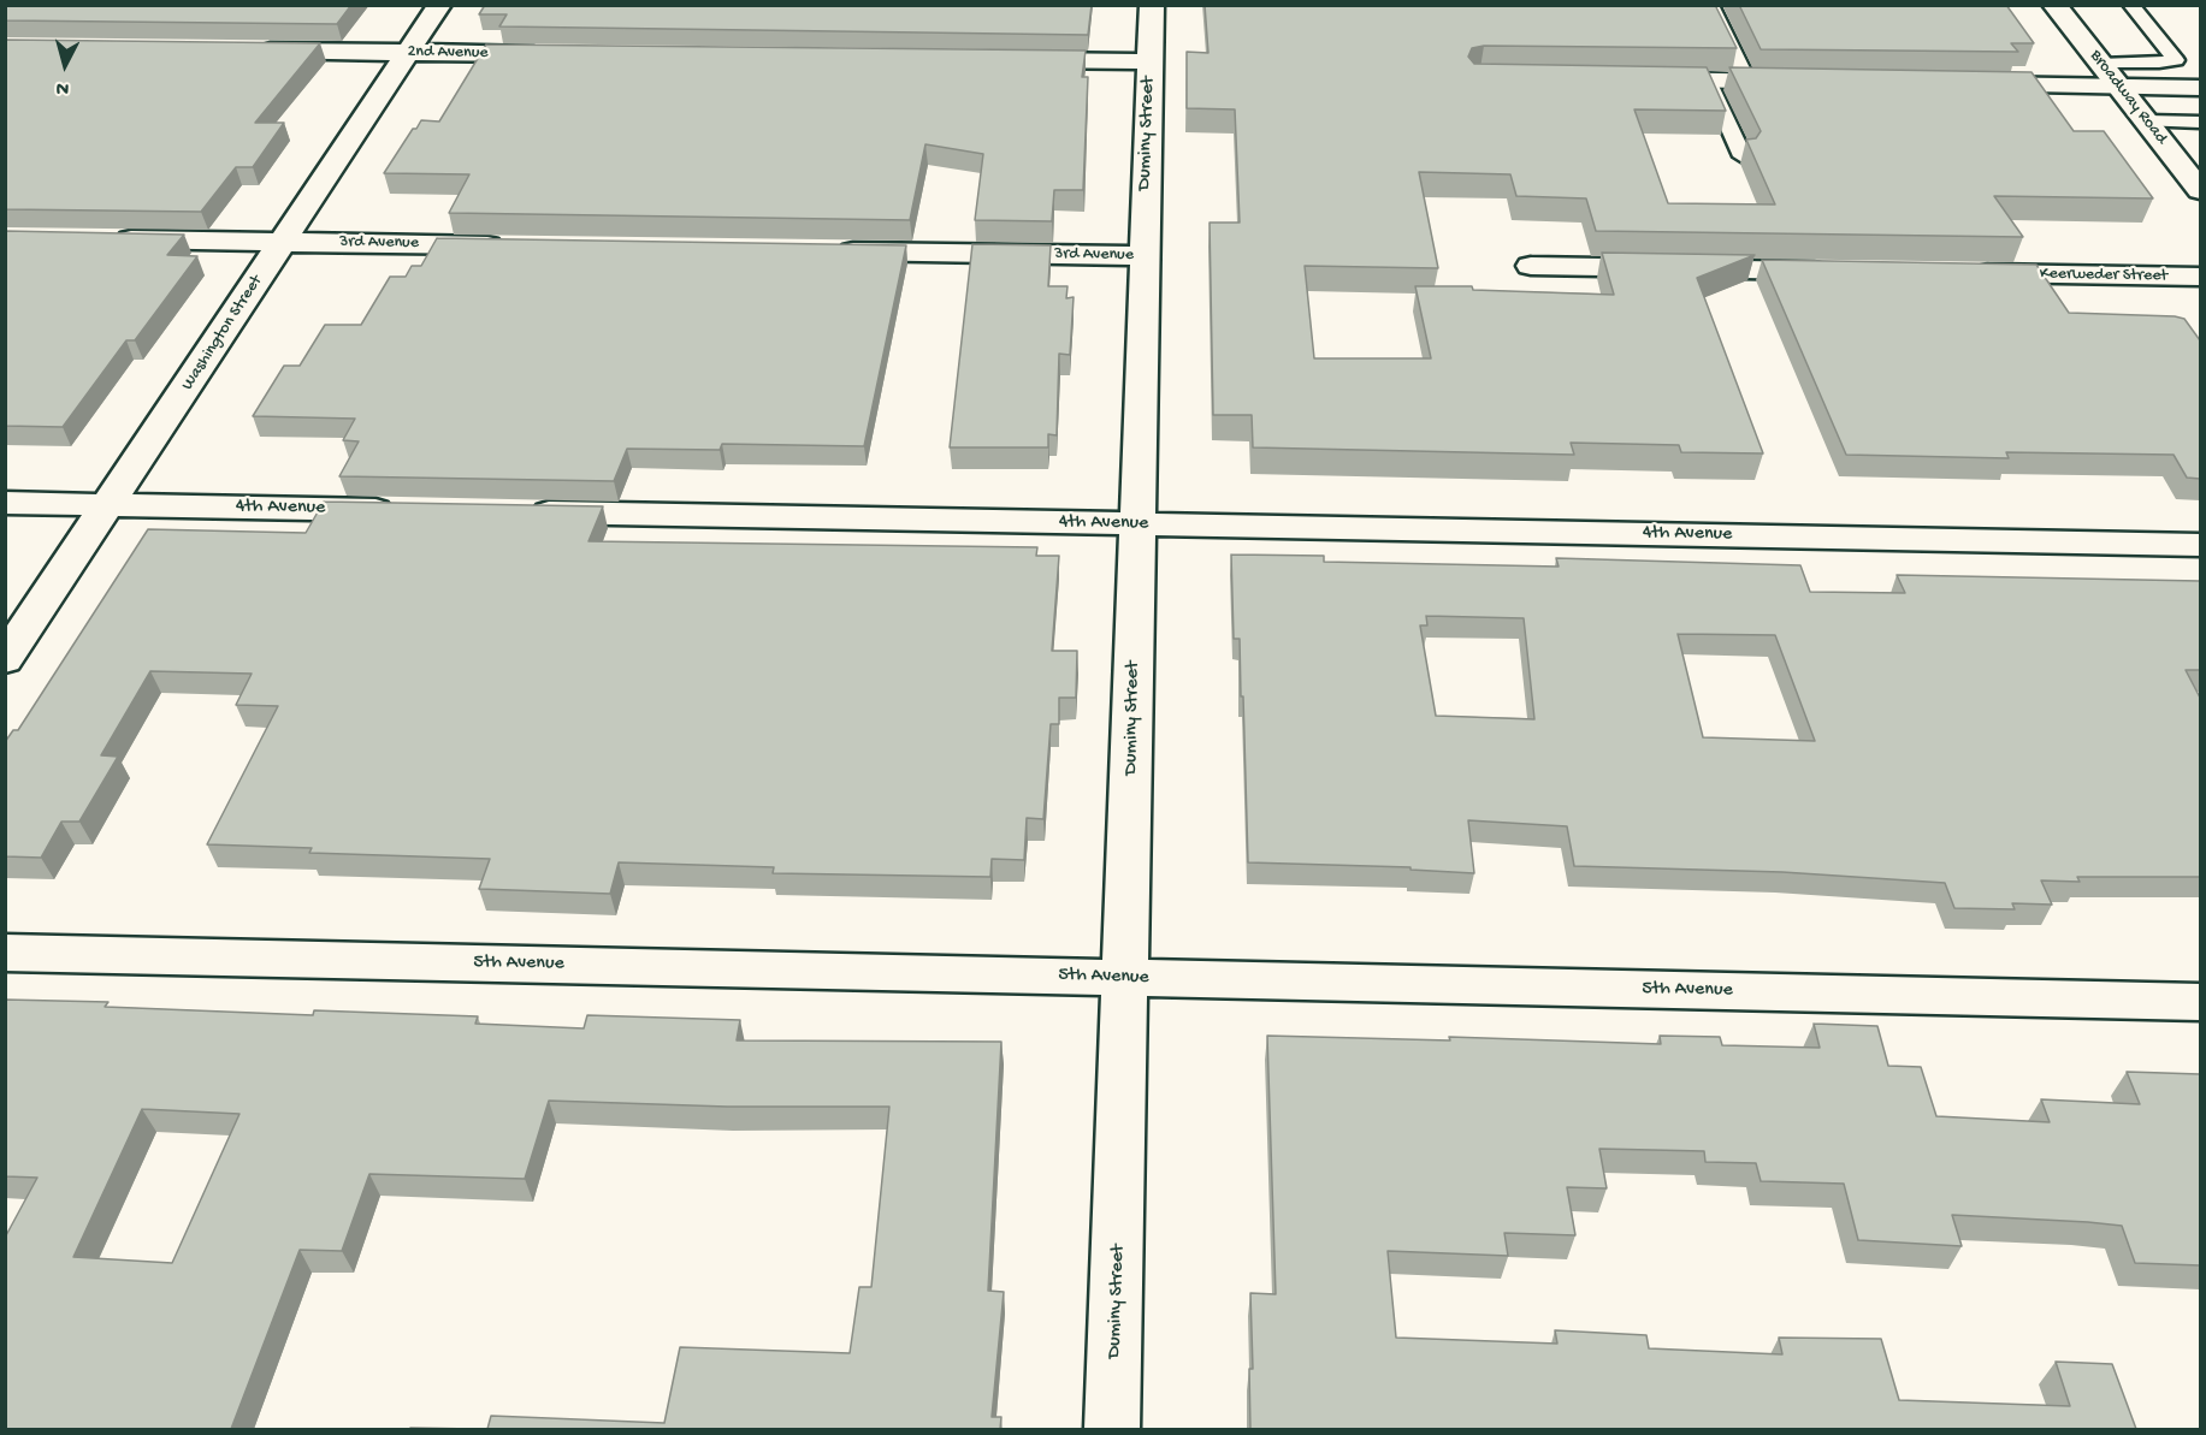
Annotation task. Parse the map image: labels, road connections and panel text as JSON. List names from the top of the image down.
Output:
{
  "streets": {
    "street": [
      "2nd Avenue",
      "Broadway Road",
      "Duminy Street",
      "3rd Avenue",
      "Keerweder Street",
      "Washington Street",
      "4th Avenue",
      "5th Avenue"
    ]
  },
  "crossings": [
    ["2nd Avenue", "Washington Street"],
    ["Duminy Street", "3rd Avenue"],
    ["Duminy Street", "4th Avenue"],
    ["Duminy Street", "5th Avenue"],
    ["3rd Avenue", "Washington Street"],
    ["Washington Street", "4th Avenue"]
  ],
  "north": "bottom"
}
